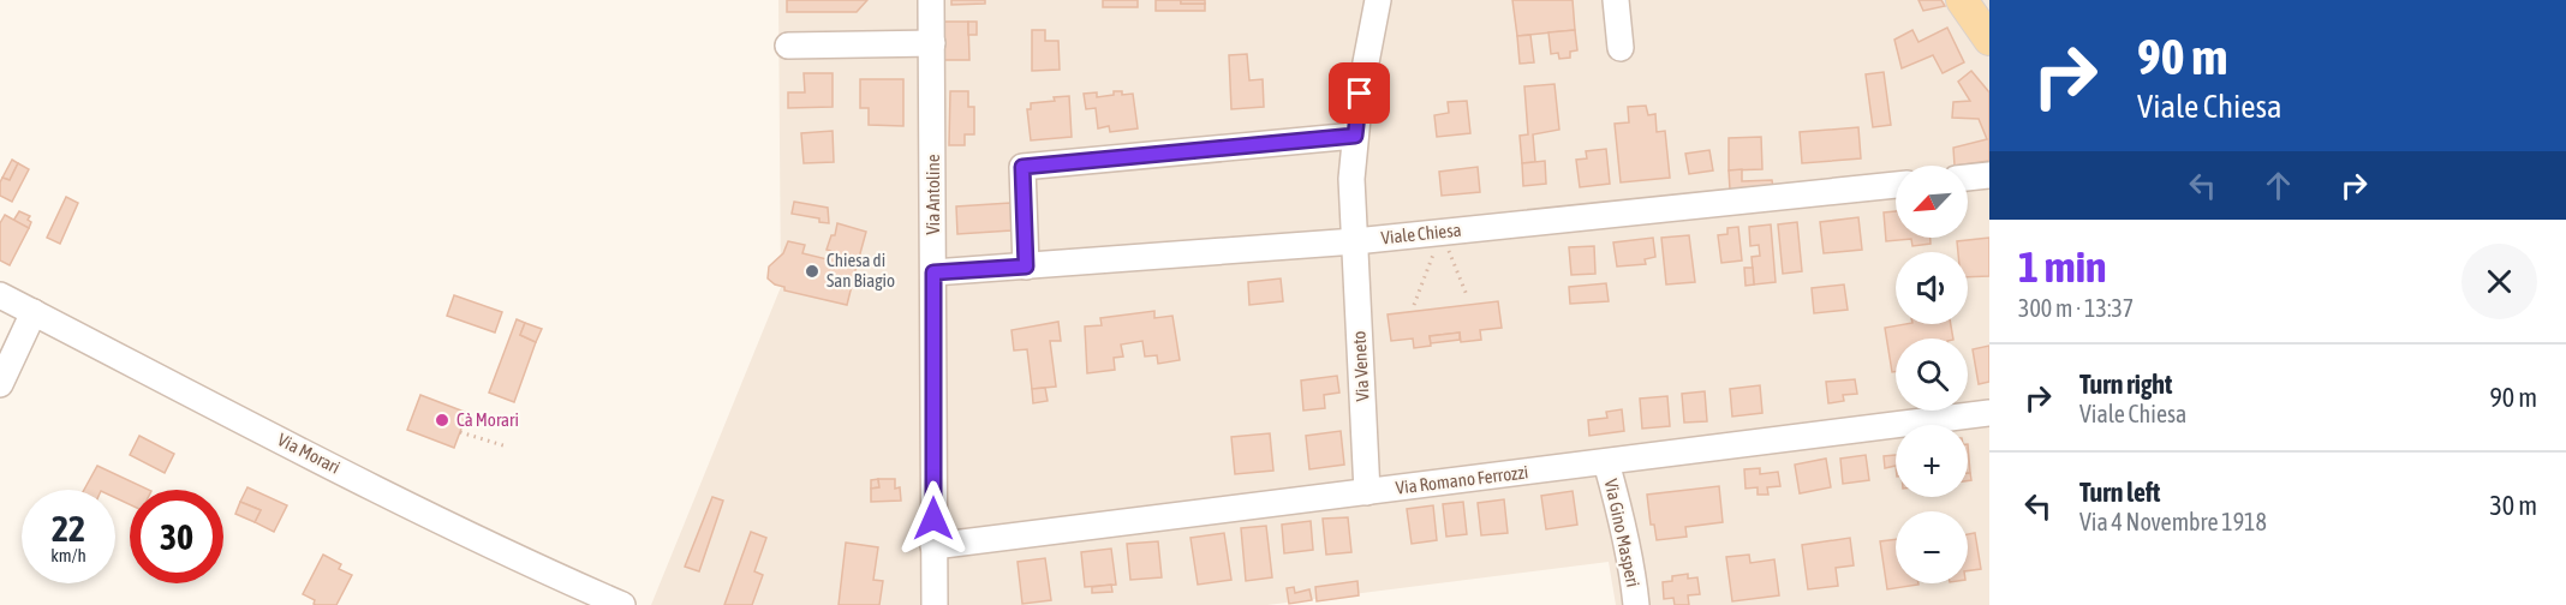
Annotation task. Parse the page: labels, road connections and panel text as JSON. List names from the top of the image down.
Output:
{
  "streets": {
    "street": [
      "Via Antoline",
      "Viale Chiesa",
      "Via Veneto",
      "Via Morari",
      "Via Romano Ferrozzi",
      "Via Gino Masperi"
    ]
  },
  "crossings": [
    ["Via Antoline", "Viale Chiesa"],
    ["Via Antoline", "Via Romano Ferrozzi"],
    ["Viale Chiesa", "Via Veneto"],
    ["Via Veneto", "Via Romano Ferrozzi"],
    ["Via Romano Ferrozzi", "Via Gino Masperi"]
  ],
  "places": ["Chiesa di San Biagio", "Cà Morari"],
  "north": "bottom left",
  "page": {
    "turn": ["90 m", "Viale Chiesa"],
    "map_buttons": ["+", "−"],
    "heading": ["1 min", "300 m · 13:37"],
    "list": [
      {
        "name": "Turn right",
        "note": "Viale Chiesa",
        "value": "90 m"
      },
      {
        "name": "Turn left",
        "note": "Via 4 Novembre 1918",
        "value": "30 m"
      }
    ],
    "speed": "22 km/h",
    "limit": "30"
  }
}
